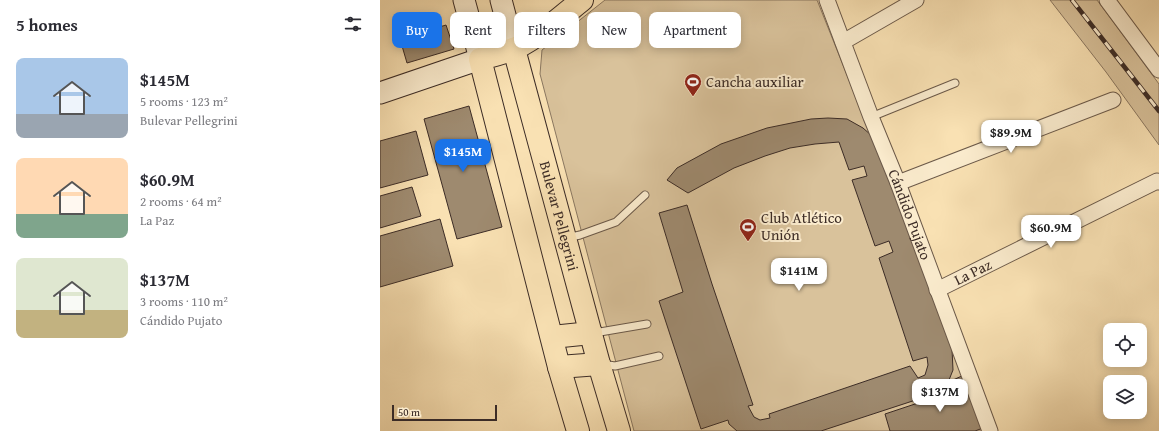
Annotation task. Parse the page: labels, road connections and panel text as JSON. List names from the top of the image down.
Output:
{
  "streets": {
    "main road": ["Bulevar Pellegrini"],
    "street": ["Cándido Pujato", "La Paz"]
  },
  "crossings": [
    ["Cándido Pujato", "La Paz"]
  ],
  "places": {
    "sports": ["Cancha auxiliar", "Club Atlético Unión"]
  },
  "scale_bar": "50 m",
  "page": {
    "heading": "5 homes",
    "chip": [
      "Buy",
      "Rent",
      "Filters",
      "New",
      "Apartment"
    ],
    "list": [
      {
        "name": "$145M",
        "note": "5 rooms · 123 m² · Bulevar Pellegrini"
      },
      {
        "name": "$60.9M",
        "note": "2 rooms · 64 m² · La Paz"
      },
      {
        "name": "$137M",
        "note": "3 rooms · 110 m² · Cándido Pujato"
      }
    ],
    "price": [
      "$89.9M",
      "$145M",
      "$60.9M",
      "$141M",
      "$137M"
    ],
    "scale": "50 m"
  }
}
